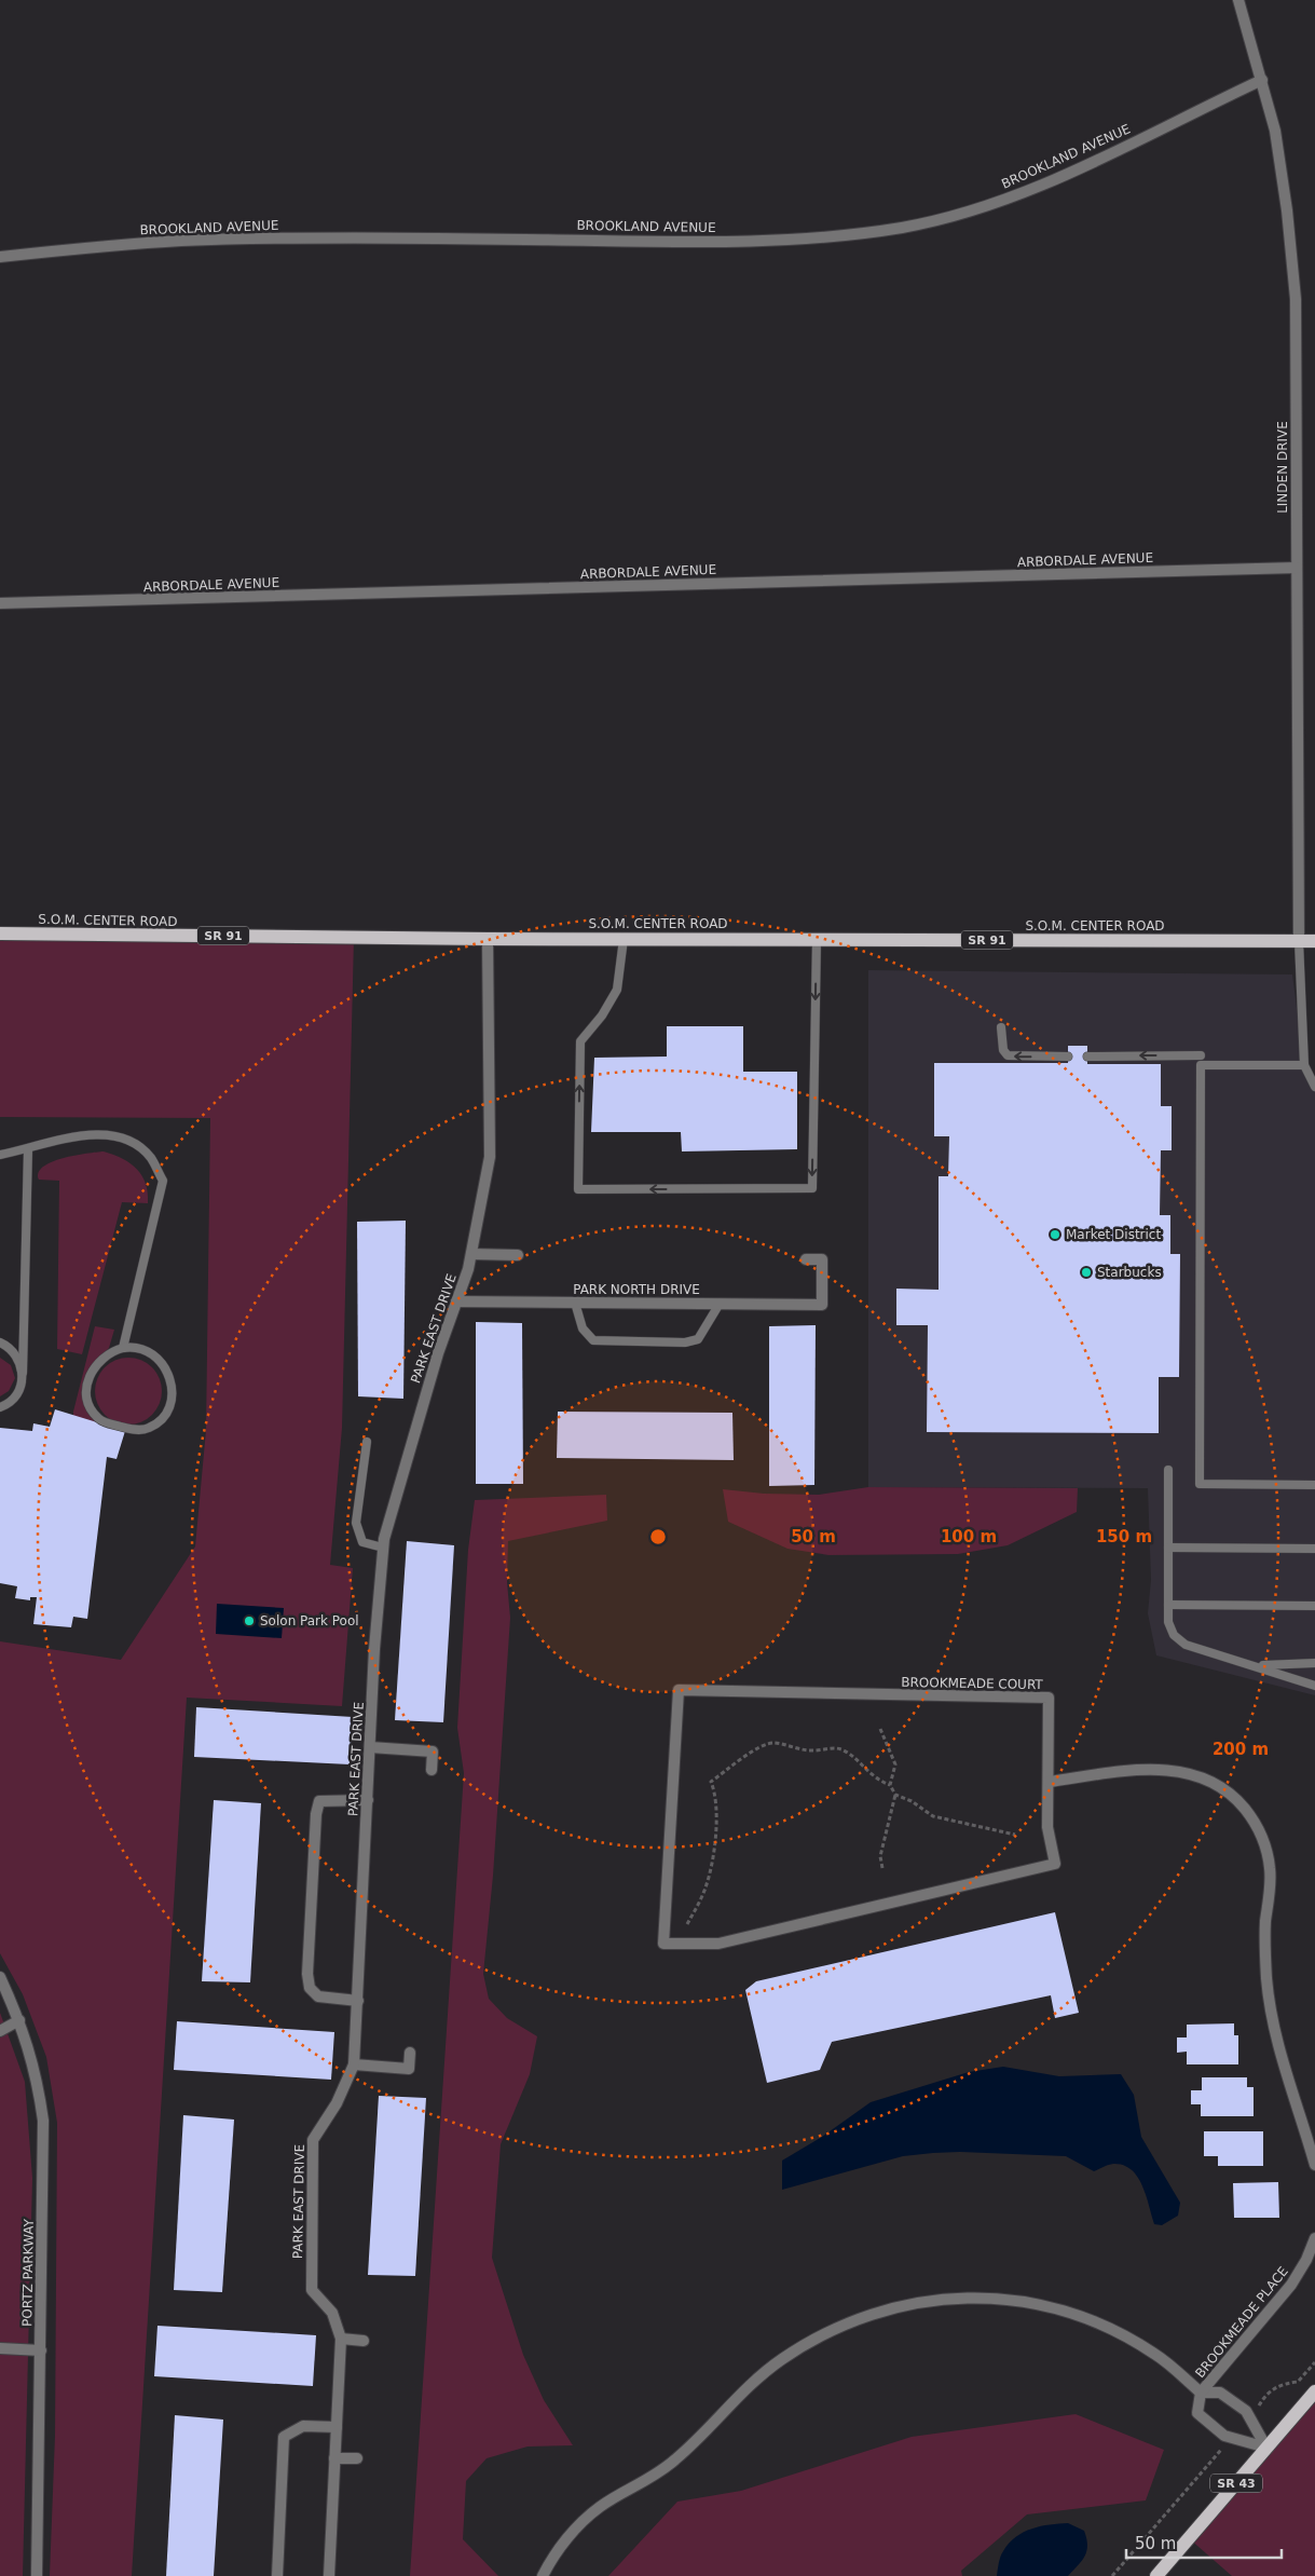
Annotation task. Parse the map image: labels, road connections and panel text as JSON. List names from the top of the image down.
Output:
{
  "streets": {
    "main road": ["S.O.M. CENTER ROAD", "SR 91", "SR 43"],
    "street": [
      "BROOKLAND AVENUE",
      "LINDEN DRIVE",
      "ARBORDALE AVENUE",
      "PARK NORTH DRIVE",
      "PARK EAST DRIVE",
      "BROOKMEADE COURT",
      "PORTZ PARKWAY",
      "BROOKMEADE PLACE"
    ]
  },
  "crossings": [
    ["BROOKLAND AVENUE", "LINDEN DRIVE"],
    ["LINDEN DRIVE", "ARBORDALE AVENUE"],
    ["LINDEN DRIVE", "S.O.M. CENTER ROAD"],
    ["S.O.M. CENTER ROAD", "PARK EAST DRIVE"],
    ["PARK NORTH DRIVE", "PARK EAST DRIVE"]
  ],
  "places": ["Market District", "Starbucks", "Solon Park Pool"],
  "scale_bar": "50 m",
  "rings": [
    "50 m",
    "100 m",
    "150 m",
    "200 m"
  ]
}
